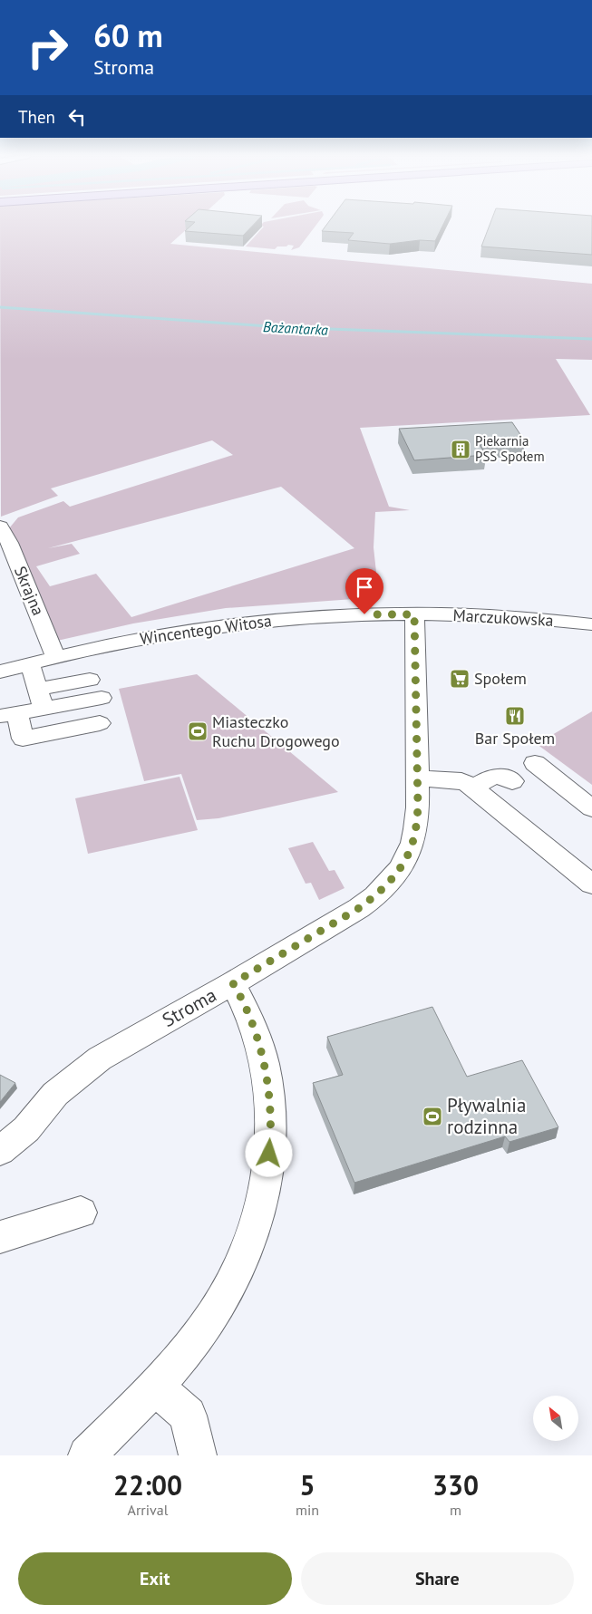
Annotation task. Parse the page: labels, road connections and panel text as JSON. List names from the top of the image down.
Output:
{
  "streets": {
    "street": [
      "Skrajna",
      "Marczukowska",
      "Wincentego Witosa",
      "Stroma"
    ]
  },
  "crossings": [
    ["Skrajna", "Wincentego Witosa"],
    ["Marczukowska", "Wincentego Witosa"],
    ["Marczukowska", "Stroma"],
    ["Wincentego Witosa", "Stroma"]
  ],
  "water": ["Bażantarka"],
  "places": {
    "building": ["Piekarnia PSS Społem"],
    "supermarket": ["Społem"],
    "restaurant": ["Bar Społem"],
    "sports": ["Miasteczko Ruchu Drogowego", "Pływalnia rodzinna"]
  },
  "north": "top left",
  "page": {
    "turn": ["60 m", "Stroma"],
    "then": "Then",
    "eta": [
      "22:00",
      "Arrival",
      "5",
      "min",
      "330",
      "m"
    ],
    "buttons": ["Exit", "Share"]
  }
}
